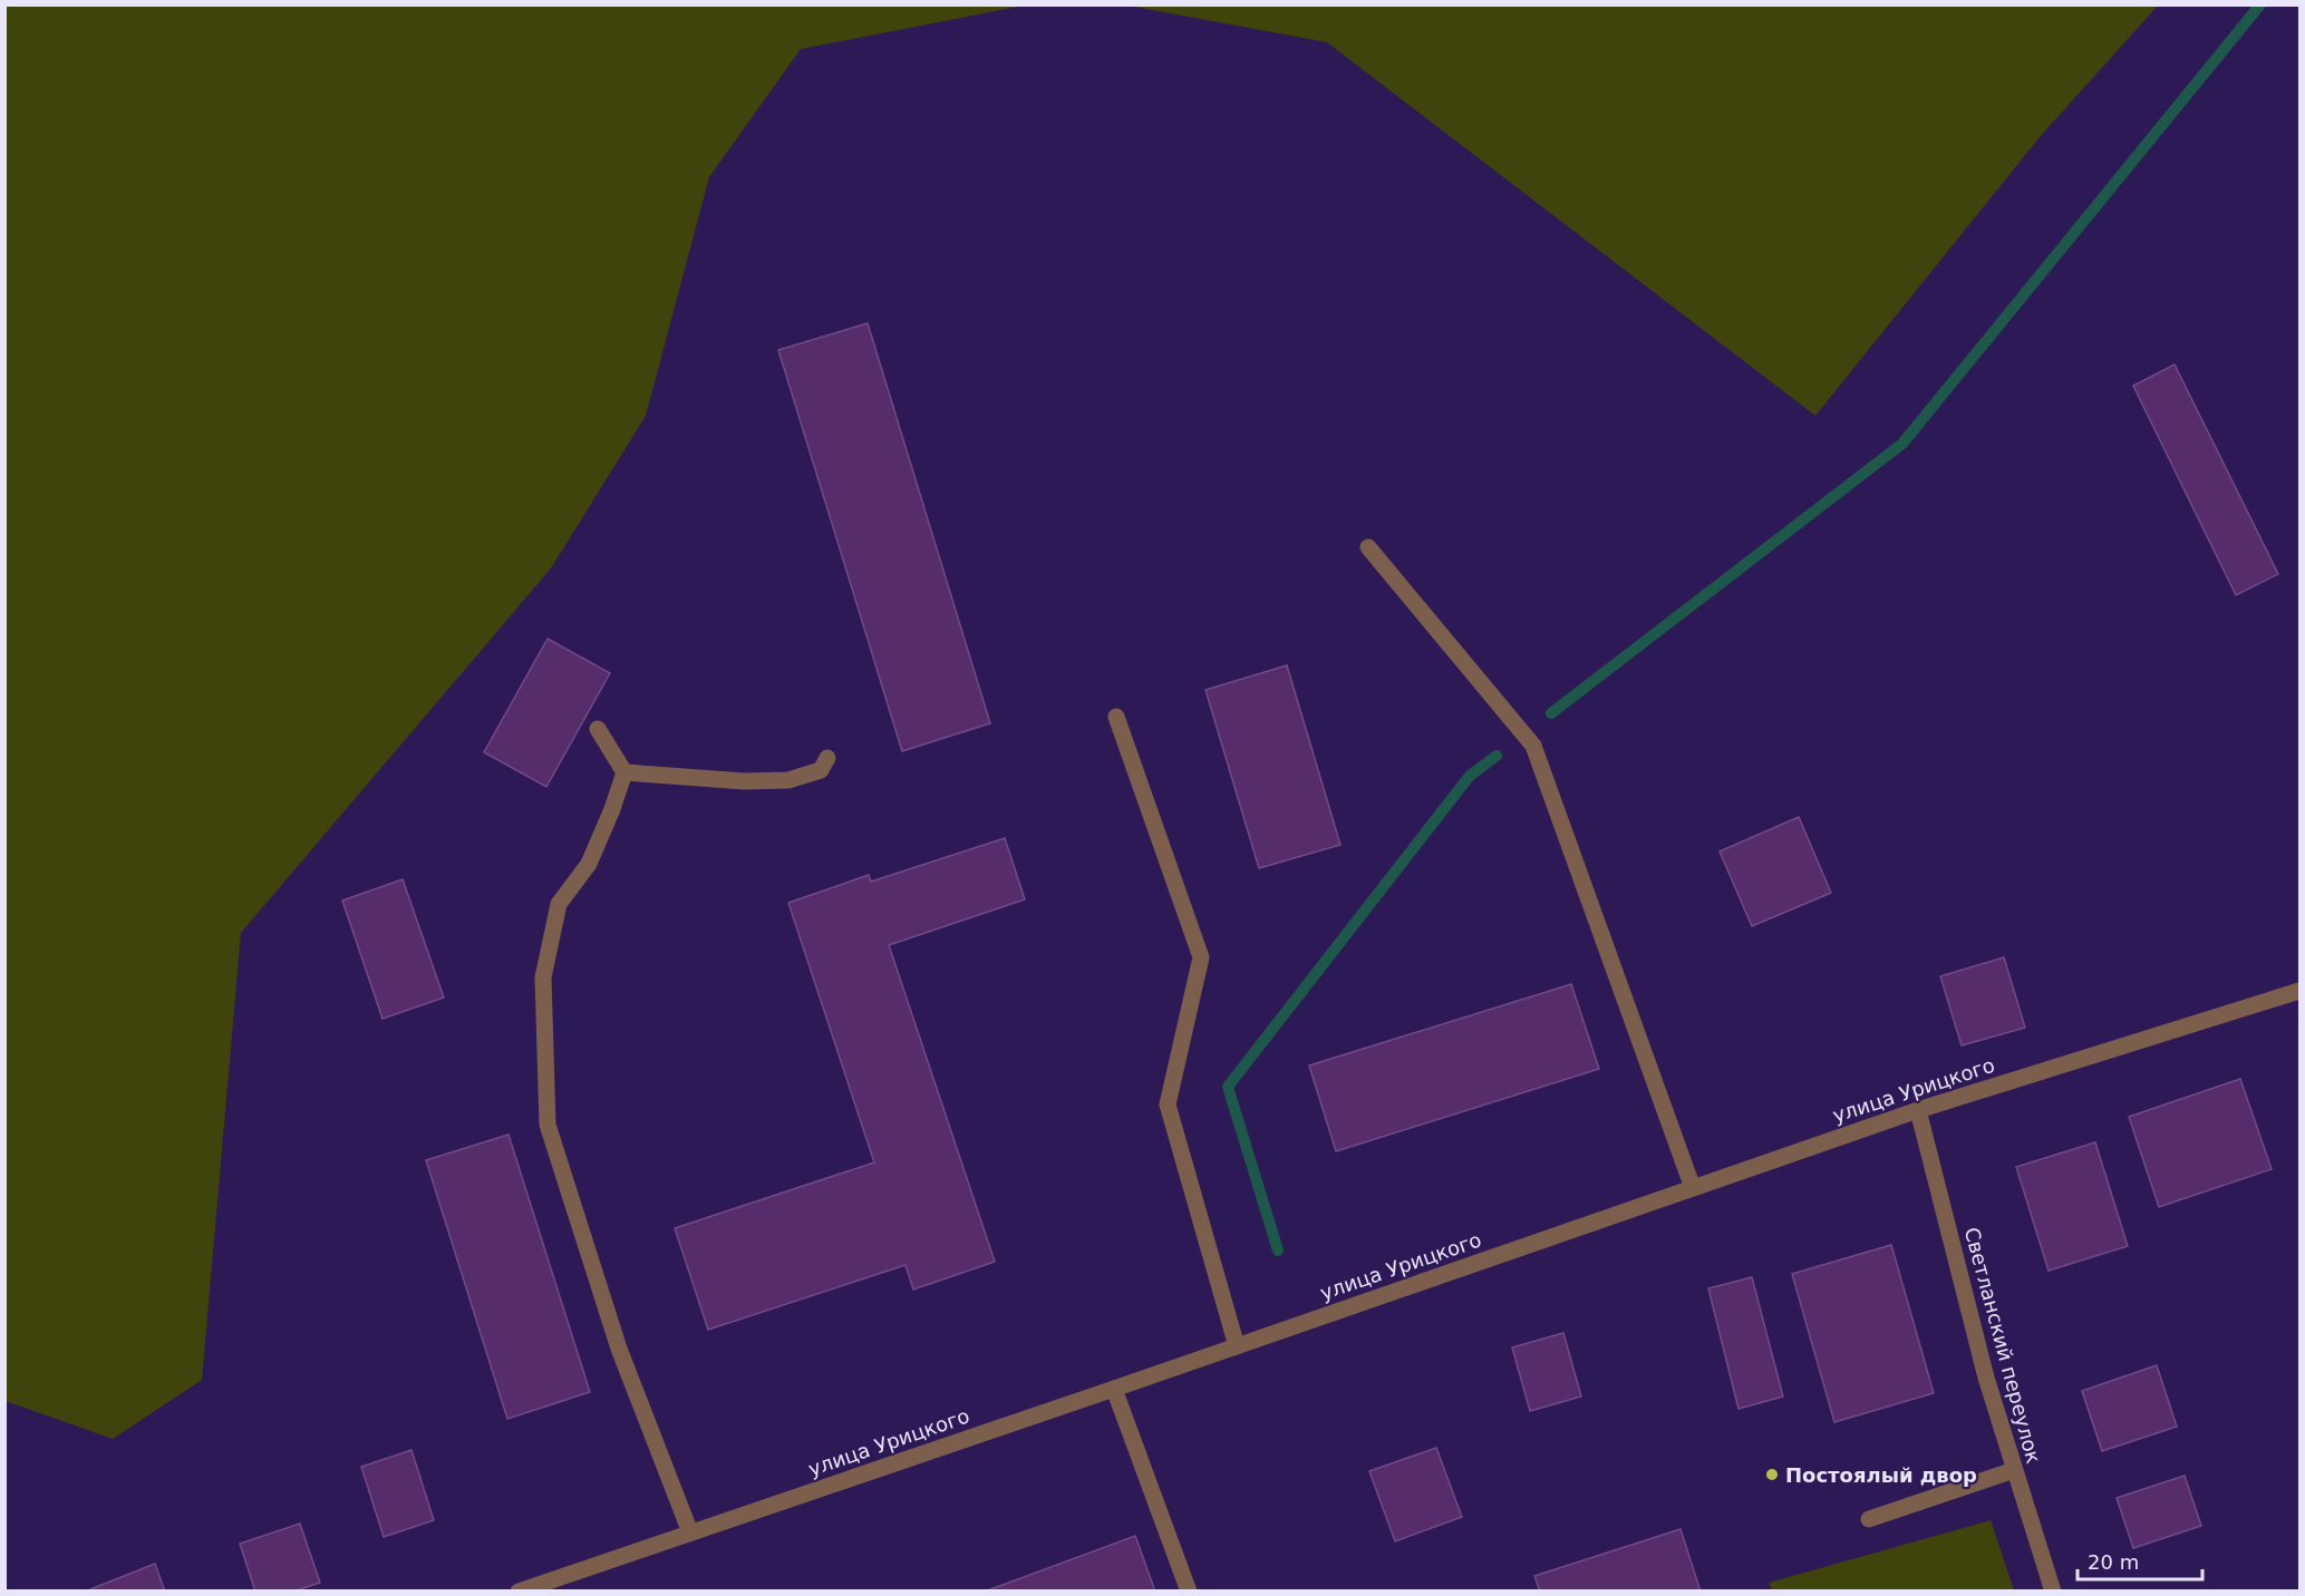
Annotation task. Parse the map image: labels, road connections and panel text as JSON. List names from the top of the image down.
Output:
{
  "streets": {
    "street": ["улица Урицкого", "Светланский переулок"]
  },
  "crossings": [
    ["улица Урицкого", "Светланский переулок"]
  ],
  "places": ["Постоялый двор"],
  "scale_bar": "20 m"
}
